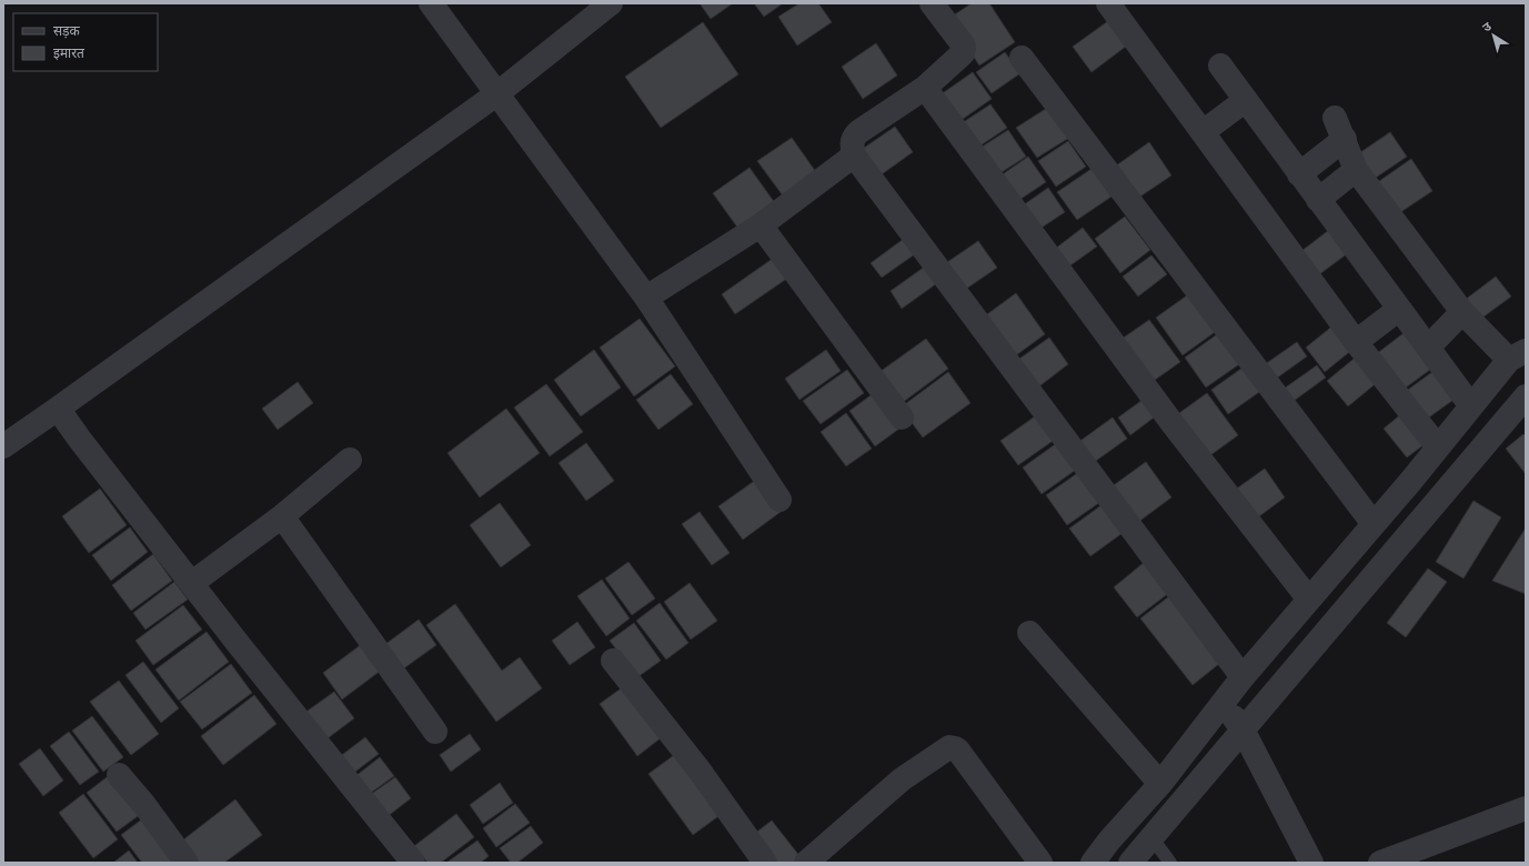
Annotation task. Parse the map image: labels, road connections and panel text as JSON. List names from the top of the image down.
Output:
{
  "legend": ["सड़क", "इमारत"],
  "north": "top left"
}
